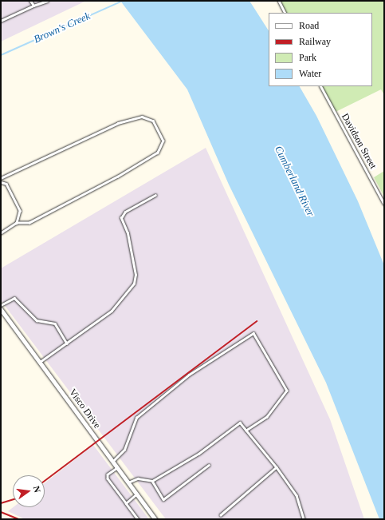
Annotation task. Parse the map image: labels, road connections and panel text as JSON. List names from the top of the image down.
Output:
{
  "streets": {
    "street": ["Visco Drive"],
    "lane": ["Davidson Street"]
  },
  "water": ["Brown's Creek", "Cumberland River"],
  "legend": [
    "Road",
    "Railway",
    "Park",
    "Water"
  ],
  "north": "right"
}
